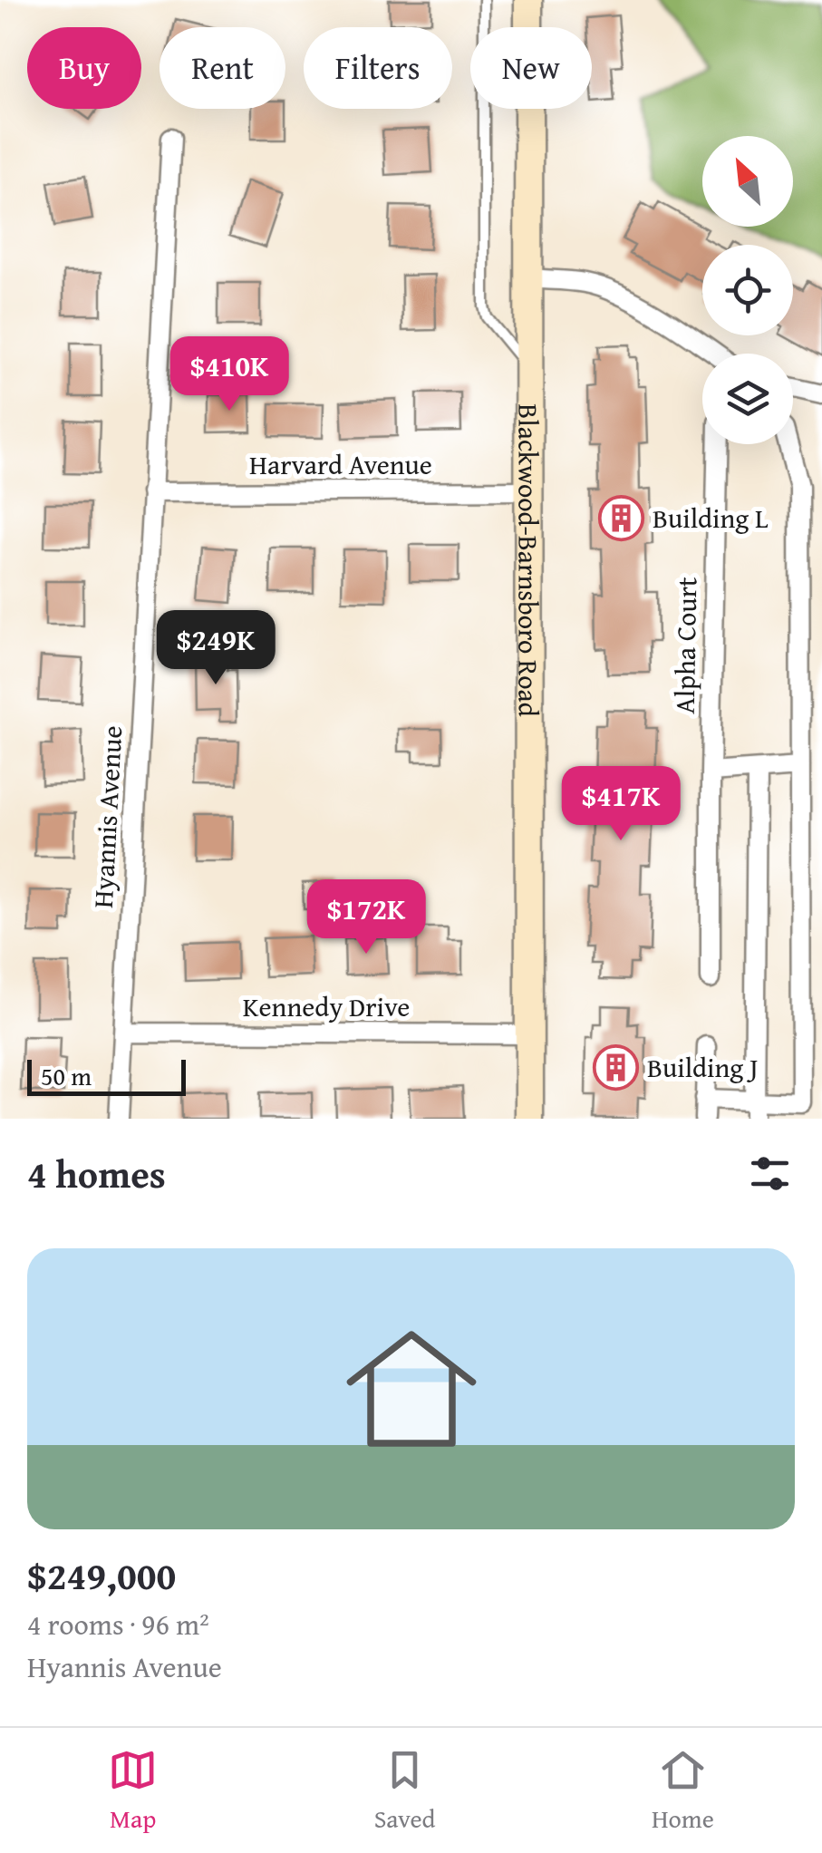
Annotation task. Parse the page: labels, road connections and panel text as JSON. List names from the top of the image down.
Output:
{
  "streets": {
    "main road": ["Blackwood-Barnsboro Road"],
    "street": [
      "Harvard Avenue",
      "Alpha Court",
      "Hyannis Avenue",
      "Kennedy Drive"
    ]
  },
  "crossings": [
    ["Harvard Avenue", "Blackwood-Barnsboro Road"],
    ["Harvard Avenue", "Hyannis Avenue"],
    ["Blackwood-Barnsboro Road", "Kennedy Drive"],
    ["Hyannis Avenue", "Kennedy Drive"]
  ],
  "places": {
    "building": ["Building L", "Building J"]
  },
  "scale_bar": "50 m",
  "north": "top left",
  "page": {
    "chip": [
      "Buy",
      "Rent",
      "Filters",
      "New"
    ],
    "price": [
      "$410K",
      "$249K",
      "$417K",
      "$172K"
    ],
    "scale": "50 m",
    "heading": "4 homes",
    "list": [
      {
        "name": "$249,000",
        "note": "4 rooms · 96 m² · Hyannis Avenue"
      }
    ],
    "tabs": ["Map", "Saved", "Home"]
  }
}
